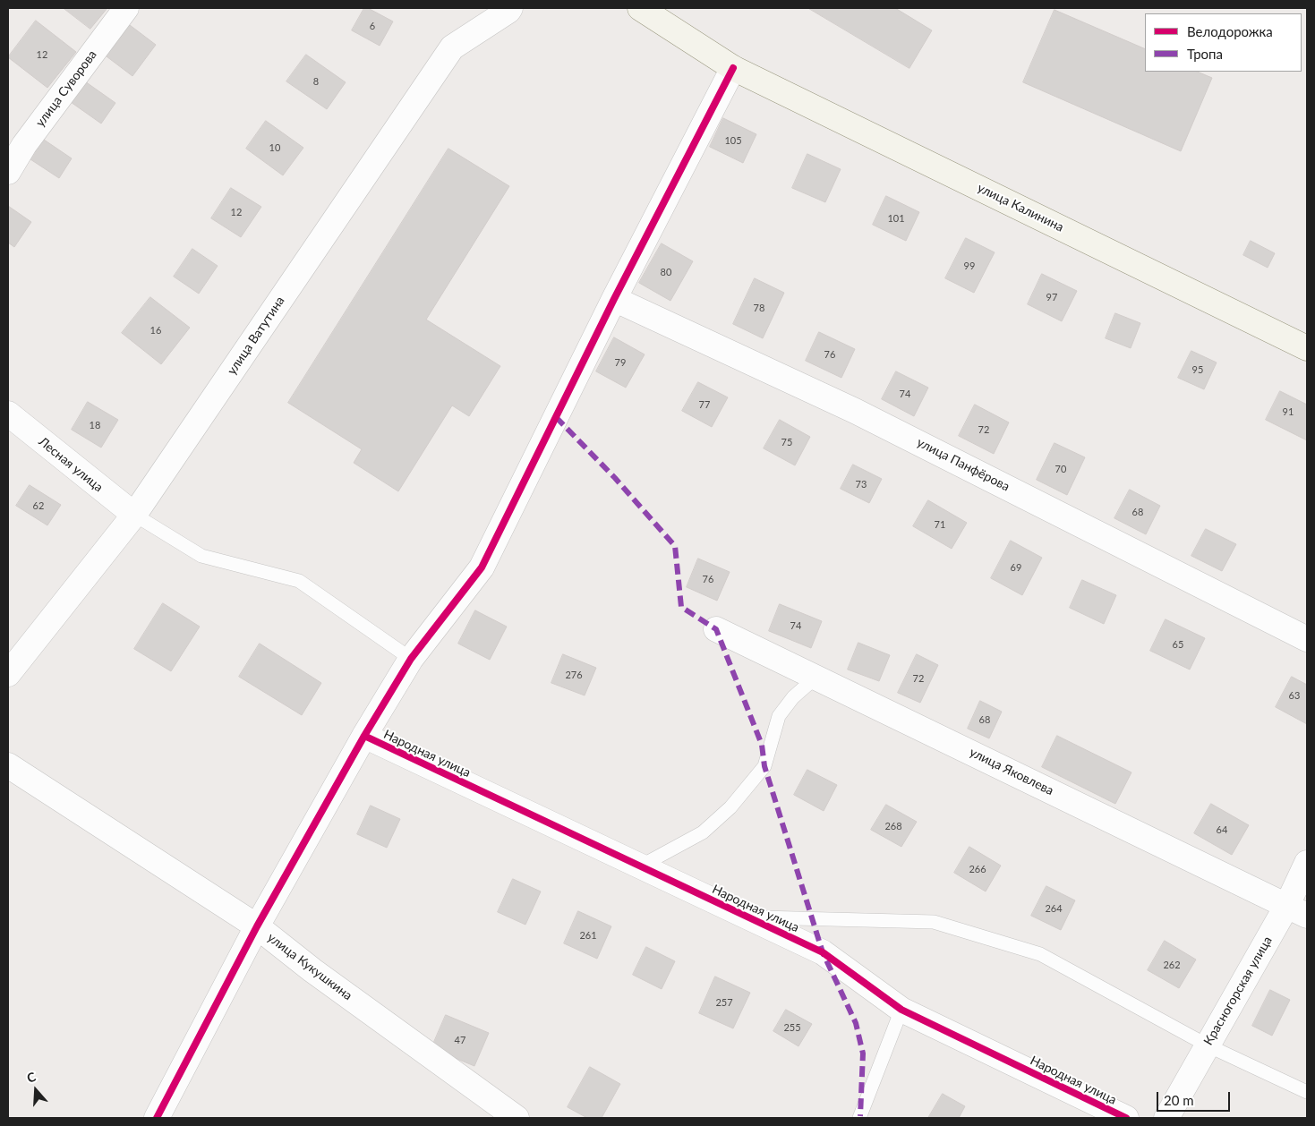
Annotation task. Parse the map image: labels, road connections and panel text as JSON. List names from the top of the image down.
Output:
{
  "streets": {
    "street": [
      "улица Суворова",
      "улица Калинина",
      "улица Ватутина",
      "Лесная улица",
      "улица Панфёрова",
      "Народная улица",
      "улица Яковлева",
      "улица Кукушкина",
      "Красногорская улица"
    ]
  },
  "crossings": [
    ["улица Ватутина", "Лесная улица"],
    ["улица Яковлева", "Красногорская улица"]
  ],
  "house_numbers": [
    "6",
    "12",
    "8",
    "105",
    "10",
    "12",
    "101",
    "99",
    "80",
    "97",
    "78",
    "16",
    "76",
    "79",
    "95",
    "74",
    "77",
    "91",
    "18",
    "72",
    "75",
    "70",
    "73",
    "62",
    "68",
    "71",
    "69",
    "76",
    "74",
    "65",
    "276",
    "72",
    "63",
    "68",
    "268",
    "64",
    "266",
    "264",
    "261",
    "262",
    "257",
    "255",
    "47"
  ],
  "legend": ["Велодорожка", "Тропа"],
  "scale_bar": "20 m",
  "north": "top"
}
